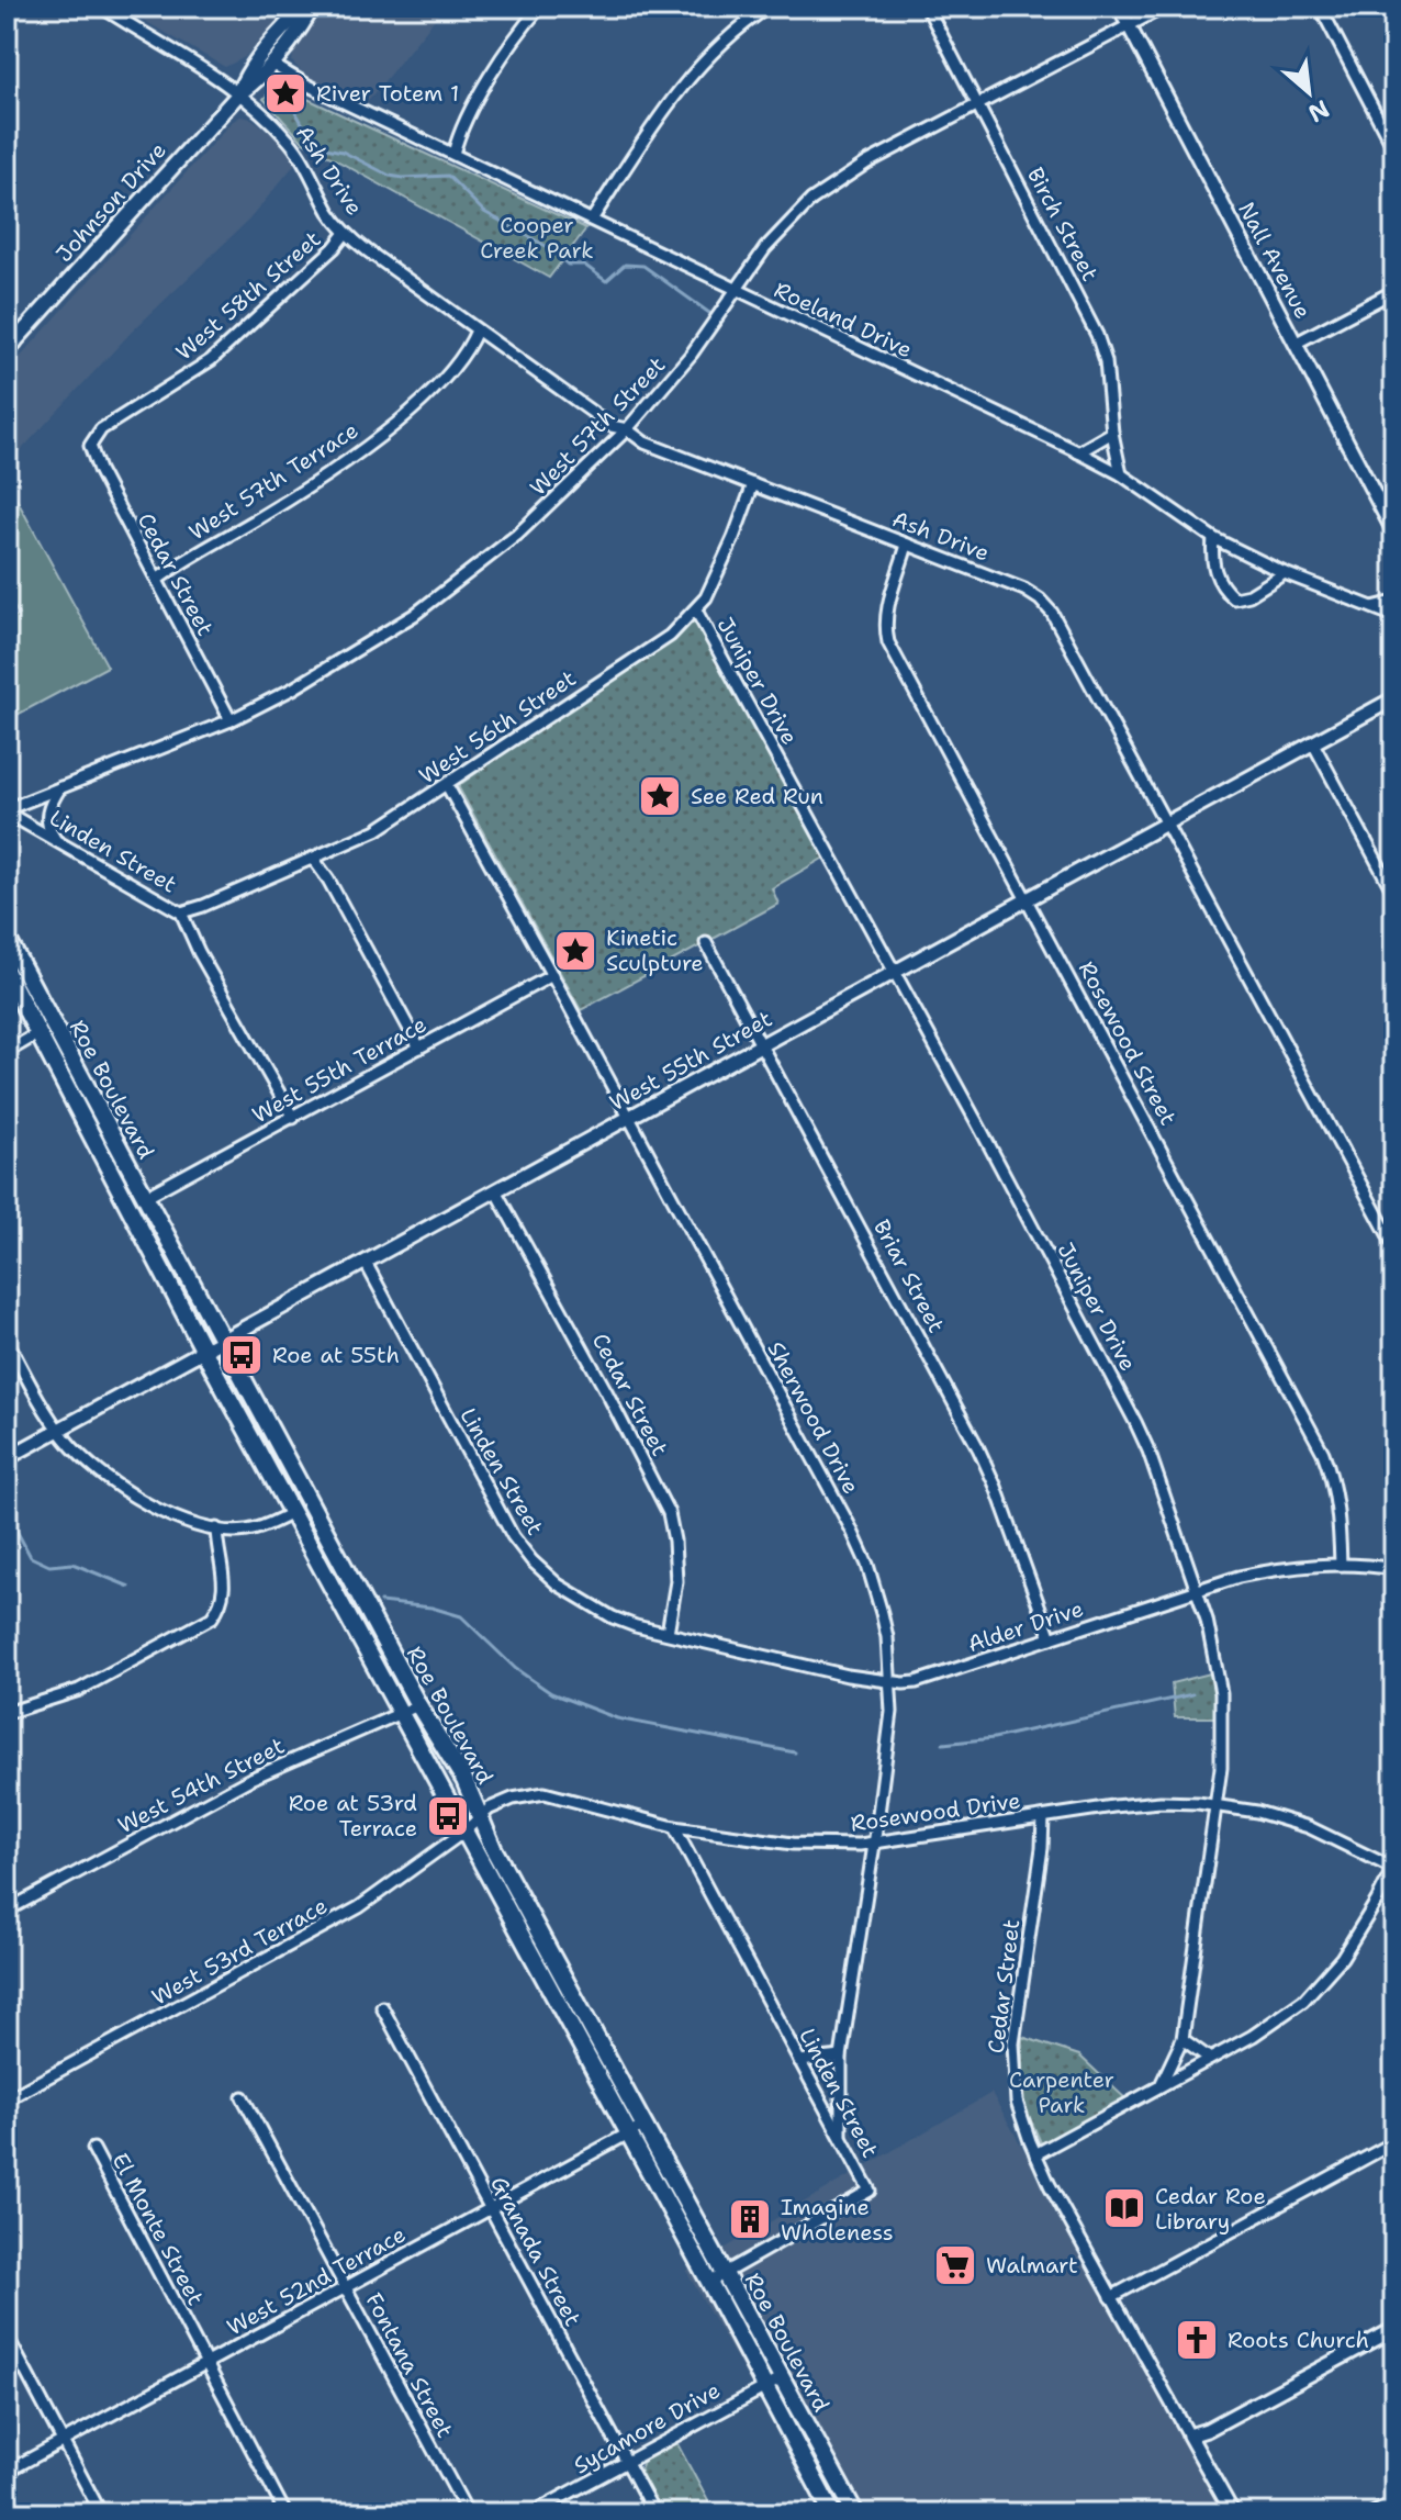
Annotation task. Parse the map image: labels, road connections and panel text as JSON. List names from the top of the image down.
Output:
{
  "streets": {
    "main road": ["Johnson Drive", "Roe Boulevard"],
    "street": [
      "Ash Drive",
      "Birch Street",
      "Nall Avenue",
      "West 58th Street",
      "Roeland Drive",
      "West 57th Street",
      "West 57th Terrace",
      "Cedar Street",
      "Juniper Drive",
      "West 56th Street",
      "Linden Street",
      "Rosewood Street",
      "West 55th Street",
      "West 55th Terrace",
      "Briar Street",
      "Sherwood Drive",
      "Alder Drive",
      "West 54th Street",
      "Rosewood Drive",
      "West 53rd Terrace",
      "El Monte Street",
      "Granada Street",
      "West 52nd Terrace",
      "Fontana Street",
      "Sycamore Drive"
    ]
  },
  "crossings": [
    ["Ash Drive", "Johnson Drive"],
    ["Ash Drive", "West 58th Street"],
    ["Ash Drive", "West 57th Street"],
    ["Ash Drive", "West 57th Terrace"],
    ["Ash Drive", "West 56th Street"],
    ["Ash Drive", "Rosewood Street"],
    ["Ash Drive", "West 55th Street"],
    ["Johnson Drive", "Roeland Drive"],
    ["Birch Street", "Roeland Drive"],
    ["Birch Street", "West 57th Street"],
    ["Nall Avenue", "West 57th Street"],
    ["West 58th Street", "Cedar Street"],
    ["Roeland Drive", "West 57th Street"],
    ["West 57th Street", "Cedar Street"],
    ["West 57th Street", "Linden Street"],
    ["West 57th Terrace", "Cedar Street"],
    ["Cedar Street", "Linden Street"],
    ["Cedar Street", "West 55th Street"],
    ["Cedar Street", "Alder Drive"],
    ["Cedar Street", "Rosewood Drive"],
    ["Juniper Drive", "West 56th Street"],
    ["Juniper Drive", "West 55th Street"],
    ["Juniper Drive", "Alder Drive"],
    ["Juniper Drive", "Rosewood Drive"],
    ["West 56th Street", "Linden Street"],
    ["West 56th Street", "Sherwood Drive"],
    ["Linden Street", "West 55th Street"],
    ["Linden Street", "West 55th Terrace"],
    ["Linden Street", "Roe Boulevard"],
    ["Linden Street", "Sherwood Drive"],
    ["Linden Street", "Alder Drive"],
    ["Linden Street", "Rosewood Drive"],
    ["Rosewood Street", "West 55th Street"],
    ["Rosewood Street", "Alder Drive"],
    ["West 55th Street", "Roe Boulevard"],
    ["West 55th Street", "Briar Street"],
    ["West 55th Street", "Sherwood Drive"],
    ["West 55th Terrace", "Roe Boulevard"],
    ["West 55th Terrace", "Sherwood Drive"],
    ["Roe Boulevard", "West 54th Street"],
    ["Roe Boulevard", "Rosewood Drive"],
    ["Roe Boulevard", "West 53rd Terrace"],
    ["Roe Boulevard", "West 52nd Terrace"],
    ["Roe Boulevard", "Sycamore Drive"],
    ["Briar Street", "Alder Drive"],
    ["Sherwood Drive", "Alder Drive"],
    ["Sherwood Drive", "Rosewood Drive"],
    ["Rosewood Drive", "West 53rd Terrace"],
    ["El Monte Street", "West 52nd Terrace"],
    ["Granada Street", "West 52nd Terrace"],
    ["Granada Street", "Sycamore Drive"],
    ["West 52nd Terrace", "Fontana Street"]
  ],
  "parks": ["Cooper Creek Park", "Carpenter Park"],
  "places": {
    "place": ["River Totem 1", "See Red Run", "Kinetic Sculpture"],
    "bus stop": ["Roe at 55th", "Roe at 53rd Terrace"],
    "library": ["Cedar Roe Library"],
    "building": ["Imagine Wholeness"],
    "supermarket": ["Walmart"],
    "church": ["Roots Church"]
  },
  "north": "bottom right"
}
